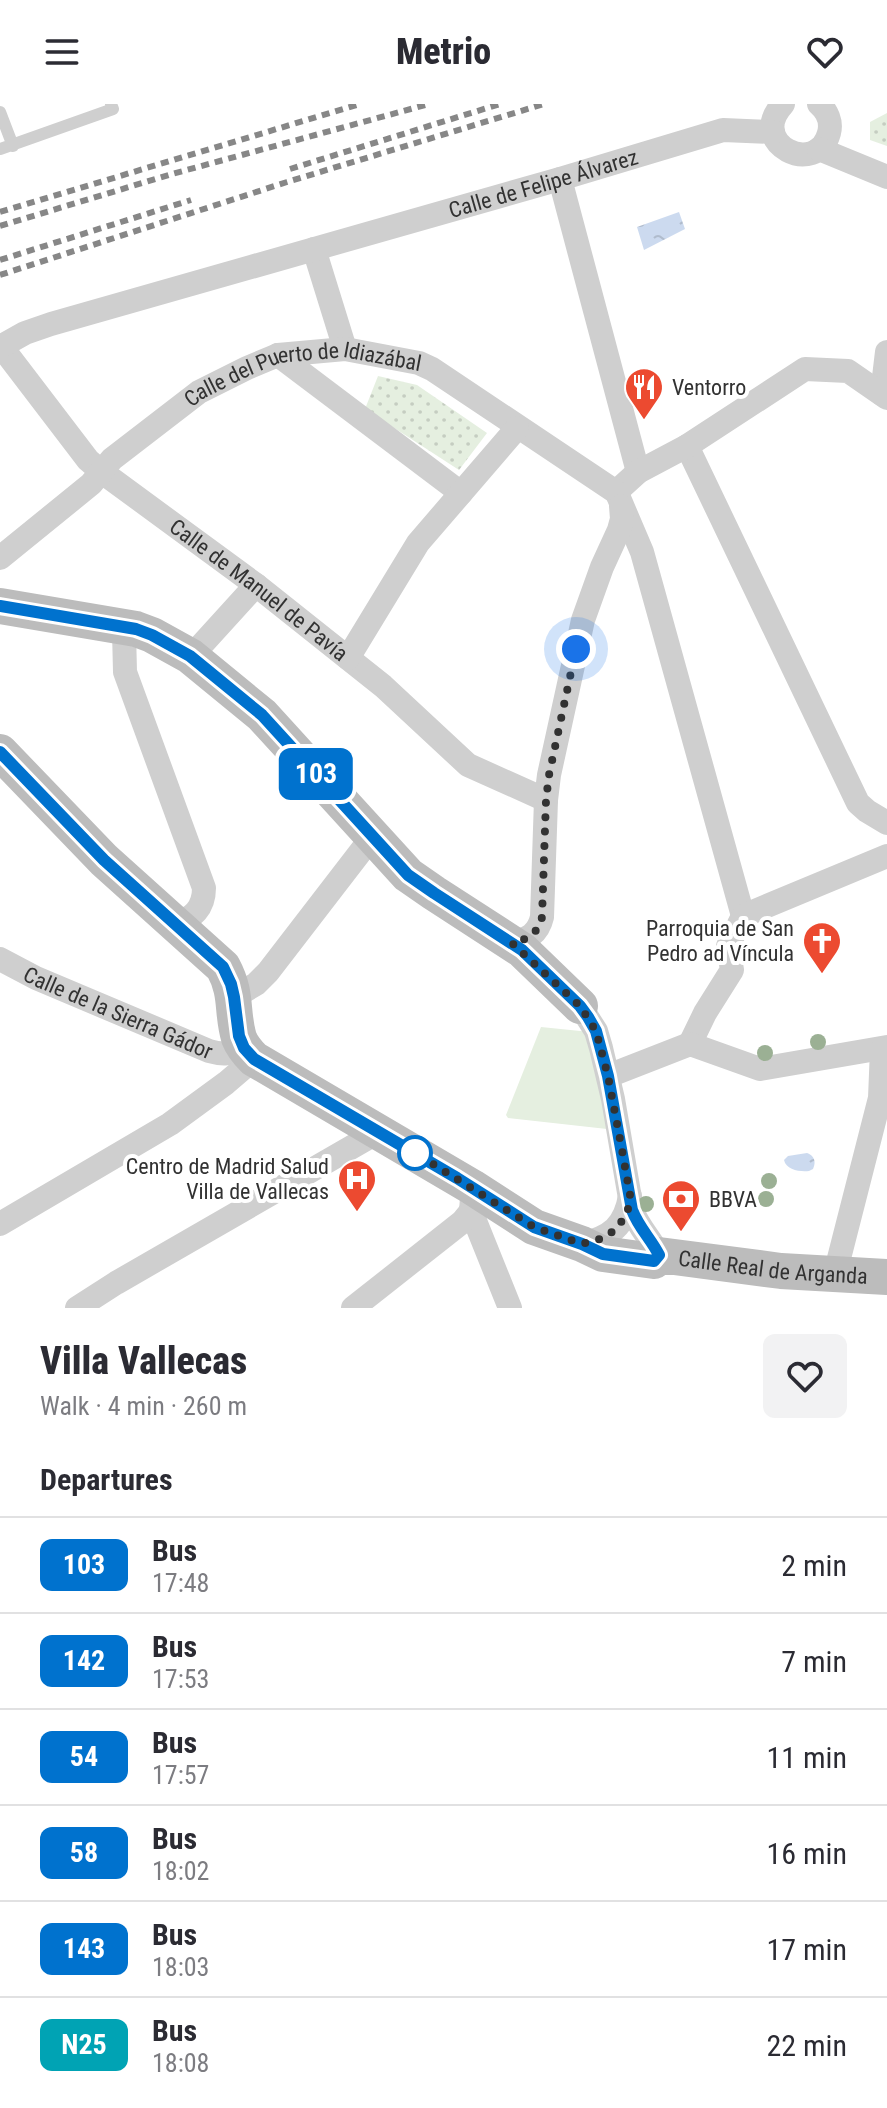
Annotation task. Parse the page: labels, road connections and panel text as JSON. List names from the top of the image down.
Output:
{
  "streets": {
    "street": [
      "Calle de Felipe Álvarez",
      "Calle del Puerto de Idiazábal",
      "Calle de Manuel de Pavía",
      "Calle de la Sierra Gádor",
      "Calle Real de Arganda"
    ]
  },
  "crossings": [
    ["Calle de Felipe Álvarez", "Calle de Manuel de Pavía"],
    ["Calle del Puerto de Idiazábal", "Calle de Manuel de Pavía"]
  ],
  "places": {
    "restaurant": ["Ventorro"],
    "church": ["Parroquia de San Pedro ad Víncula"],
    "hospital": ["Centro de Madrid Salud Villa de Vallecas"],
    "bank": ["BBVA"]
  },
  "lines": ["bus line 103"],
  "page": {
    "header": "Metrio",
    "on_map": "103",
    "heading": [
      ["Villa Vallecas", "Walk · 4 min · 260 m"],
      "Departures"
    ],
    "list": [
      {
        "mark": "103",
        "name": "Bus",
        "note": "17:48",
        "value": "2 min"
      },
      {
        "mark": "142",
        "name": "Bus",
        "note": "17:53",
        "value": "7 min"
      },
      {
        "mark": "54",
        "name": "Bus",
        "note": "17:57",
        "value": "11 min"
      },
      {
        "mark": "58",
        "name": "Bus",
        "note": "18:02",
        "value": "16 min"
      },
      {
        "mark": "143",
        "name": "Bus",
        "note": "18:03",
        "value": "17 min"
      },
      {
        "mark": "N25",
        "name": "Bus",
        "note": "18:08",
        "value": "22 min"
      }
    ]
  }
}
